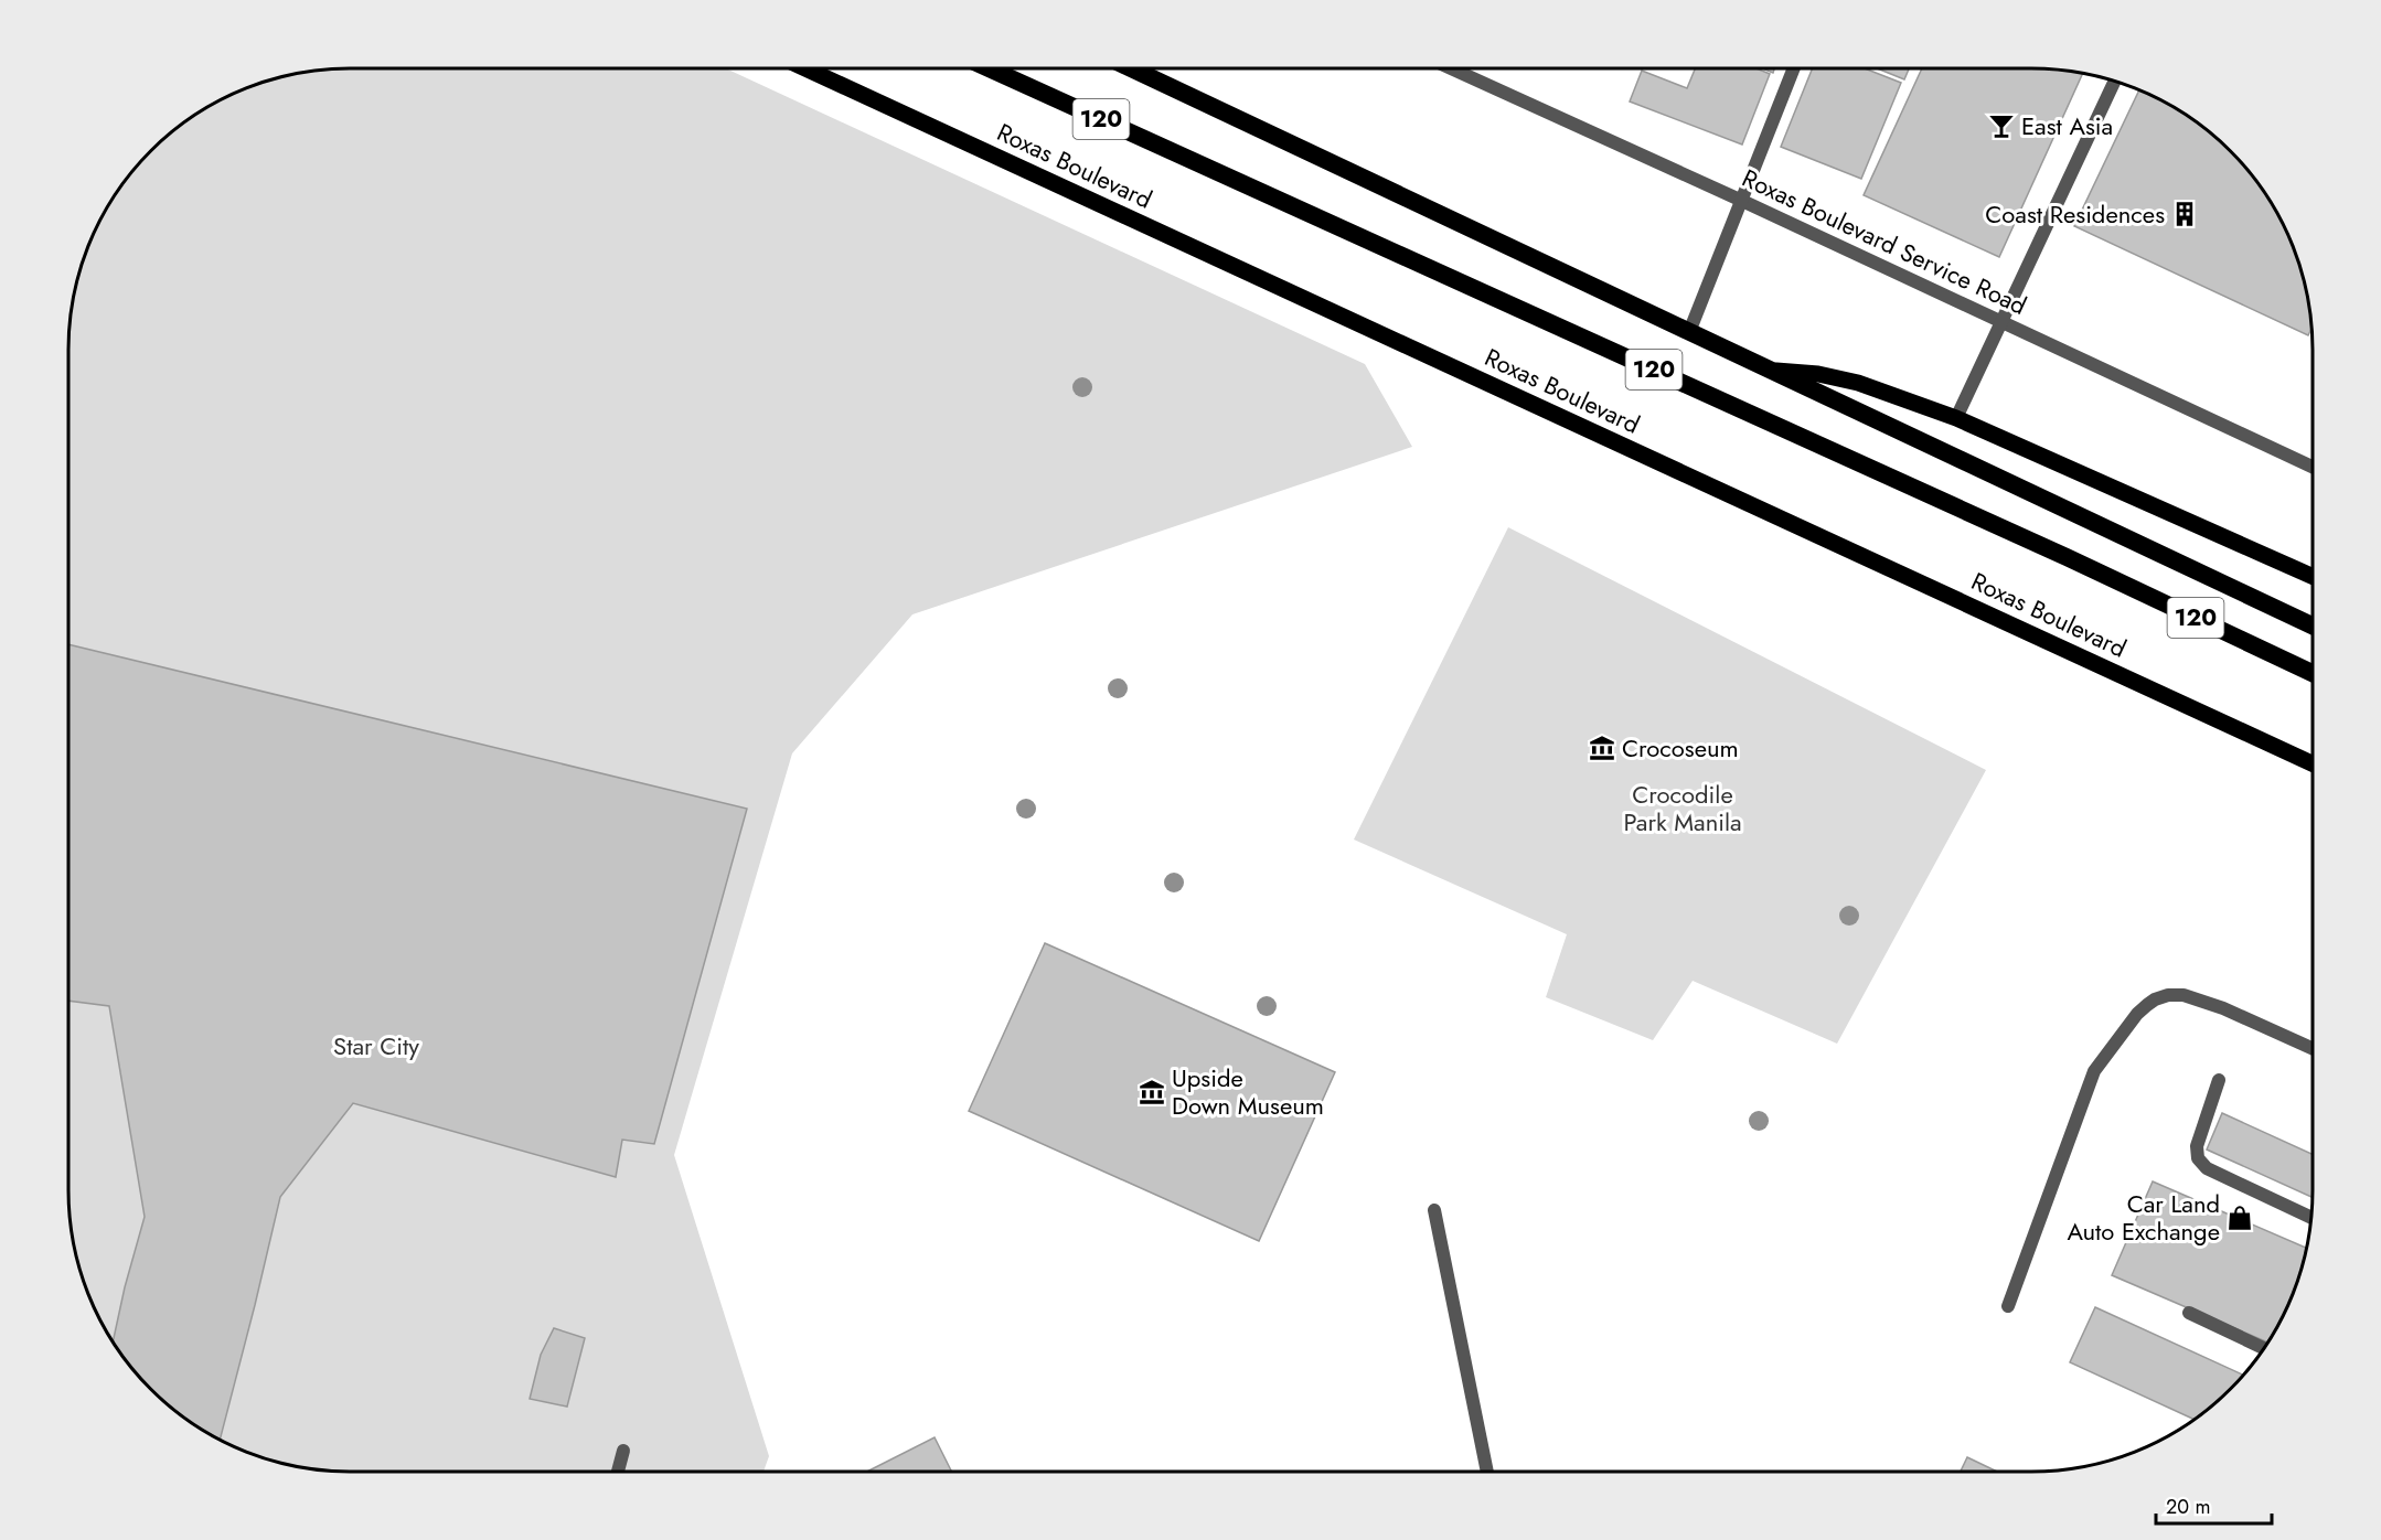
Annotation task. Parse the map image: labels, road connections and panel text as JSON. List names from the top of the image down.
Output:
{
  "streets": {
    "highway": ["120"],
    "main road": ["Roxas Boulevard"],
    "street": ["Roxas Boulevard Service Road"]
  },
  "parks": ["Crocodile Park Manila", "Star City"],
  "places": {
    "bar": ["East Asia"],
    "building": ["Coast Residences"],
    "museum": ["Crocoseum", "Upside Down Museum"],
    "shop": ["Car Land Auto Exchange"]
  },
  "scale_bar": "20 m"
}
